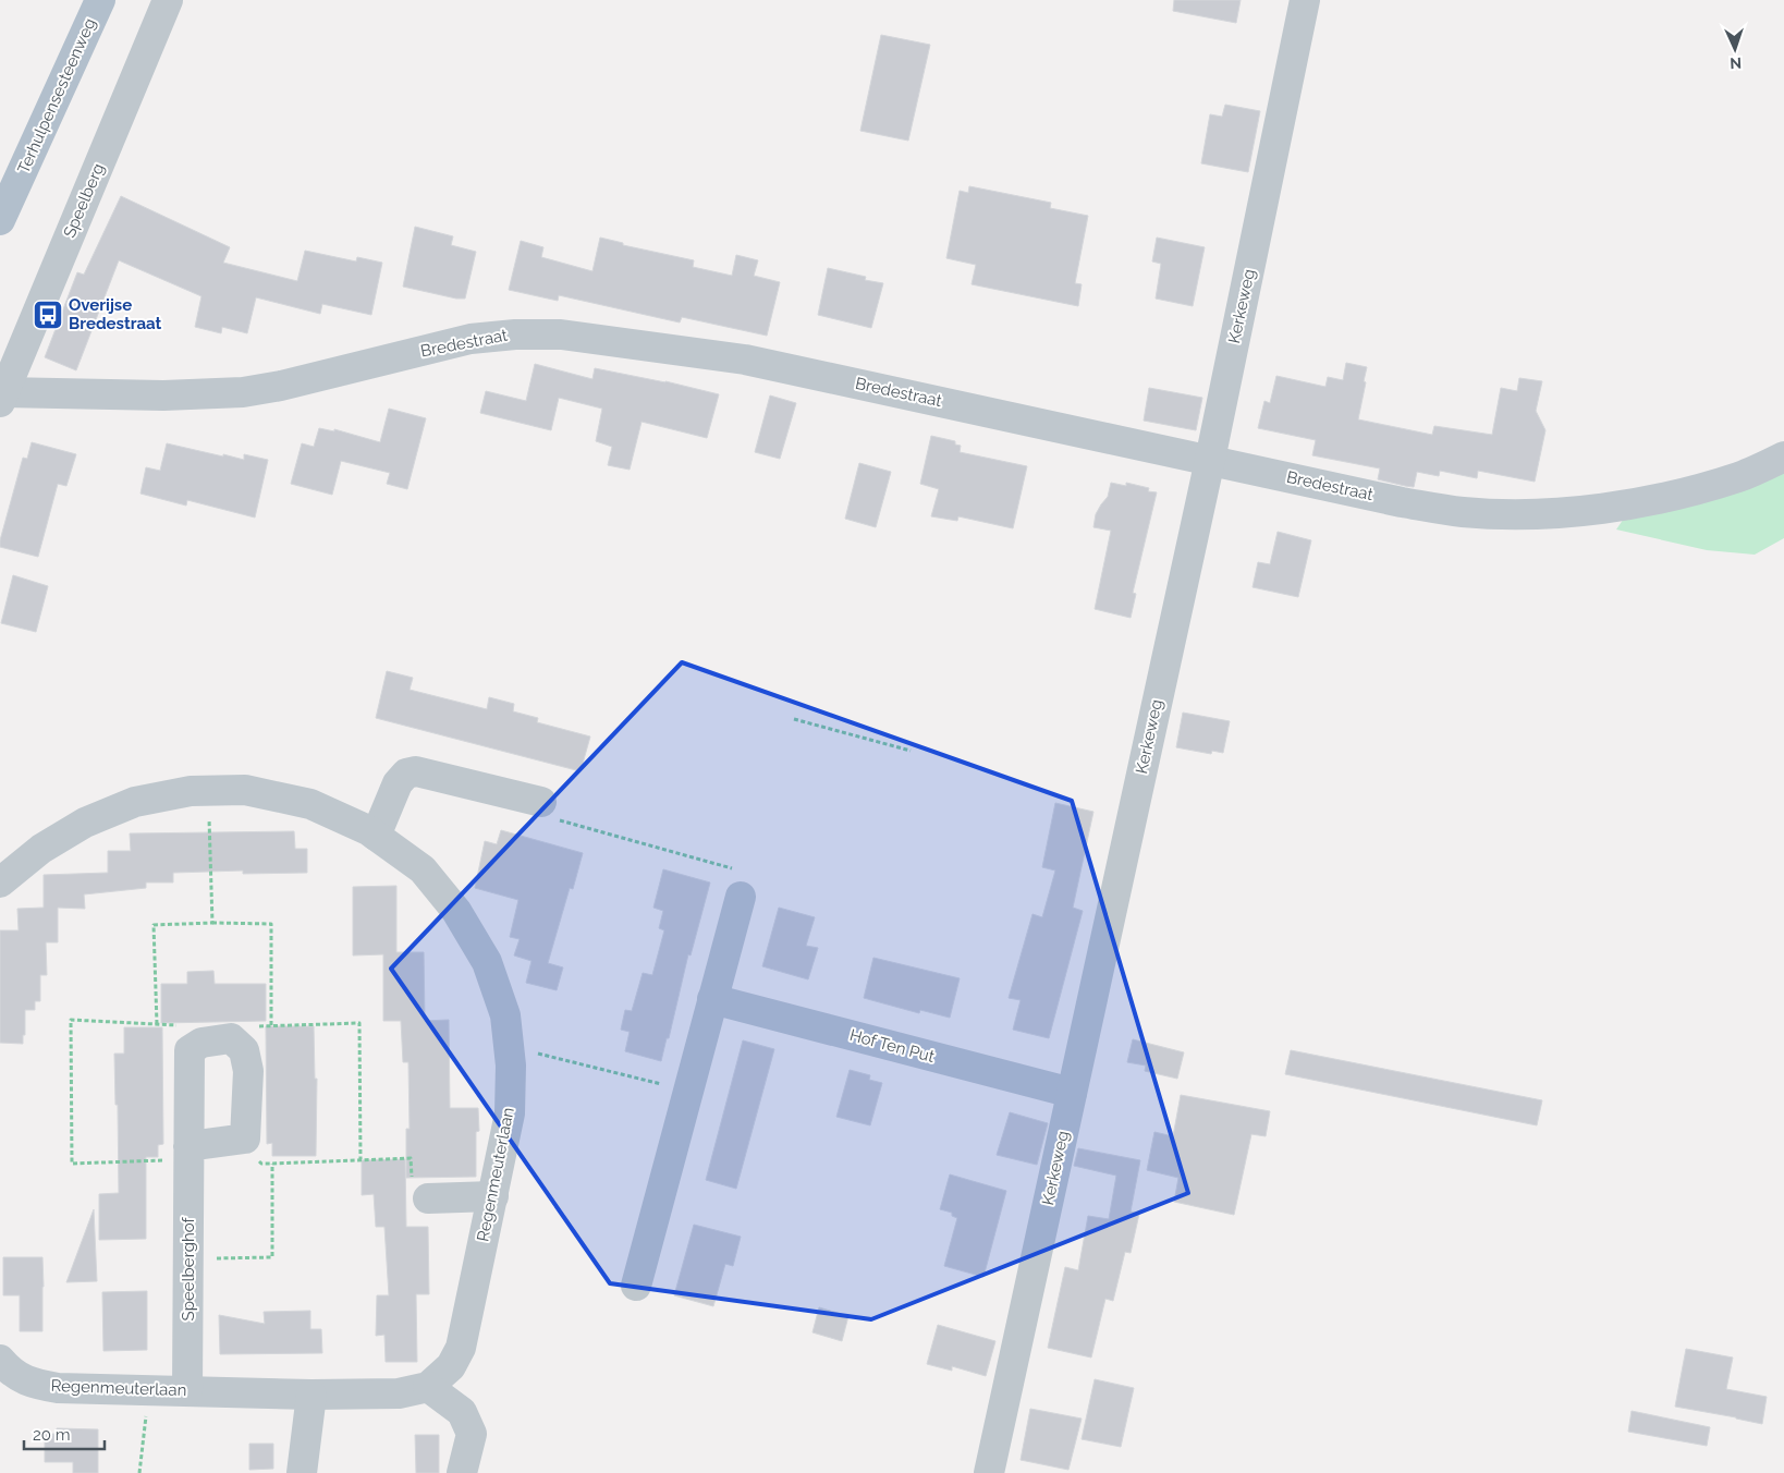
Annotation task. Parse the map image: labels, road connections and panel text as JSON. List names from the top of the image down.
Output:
{
  "streets": {
    "main road": ["Terhulpensesteenweg"],
    "street": [
      "Speelberg",
      "Kerkeweg",
      "Bredestraat",
      "Hof Ten Put",
      "Regenmeuterlaan",
      "Speelberghof"
    ]
  },
  "crossings": [
    ["Speelberg", "Bredestraat"],
    ["Kerkeweg", "Bredestraat"],
    ["Kerkeweg", "Hof Ten Put"],
    ["Regenmeuterlaan", "Speelberghof"]
  ],
  "places": {
    "bus stop": ["Overijse Bredestraat"]
  },
  "scale_bar": "20 m",
  "north": "bottom"
}
